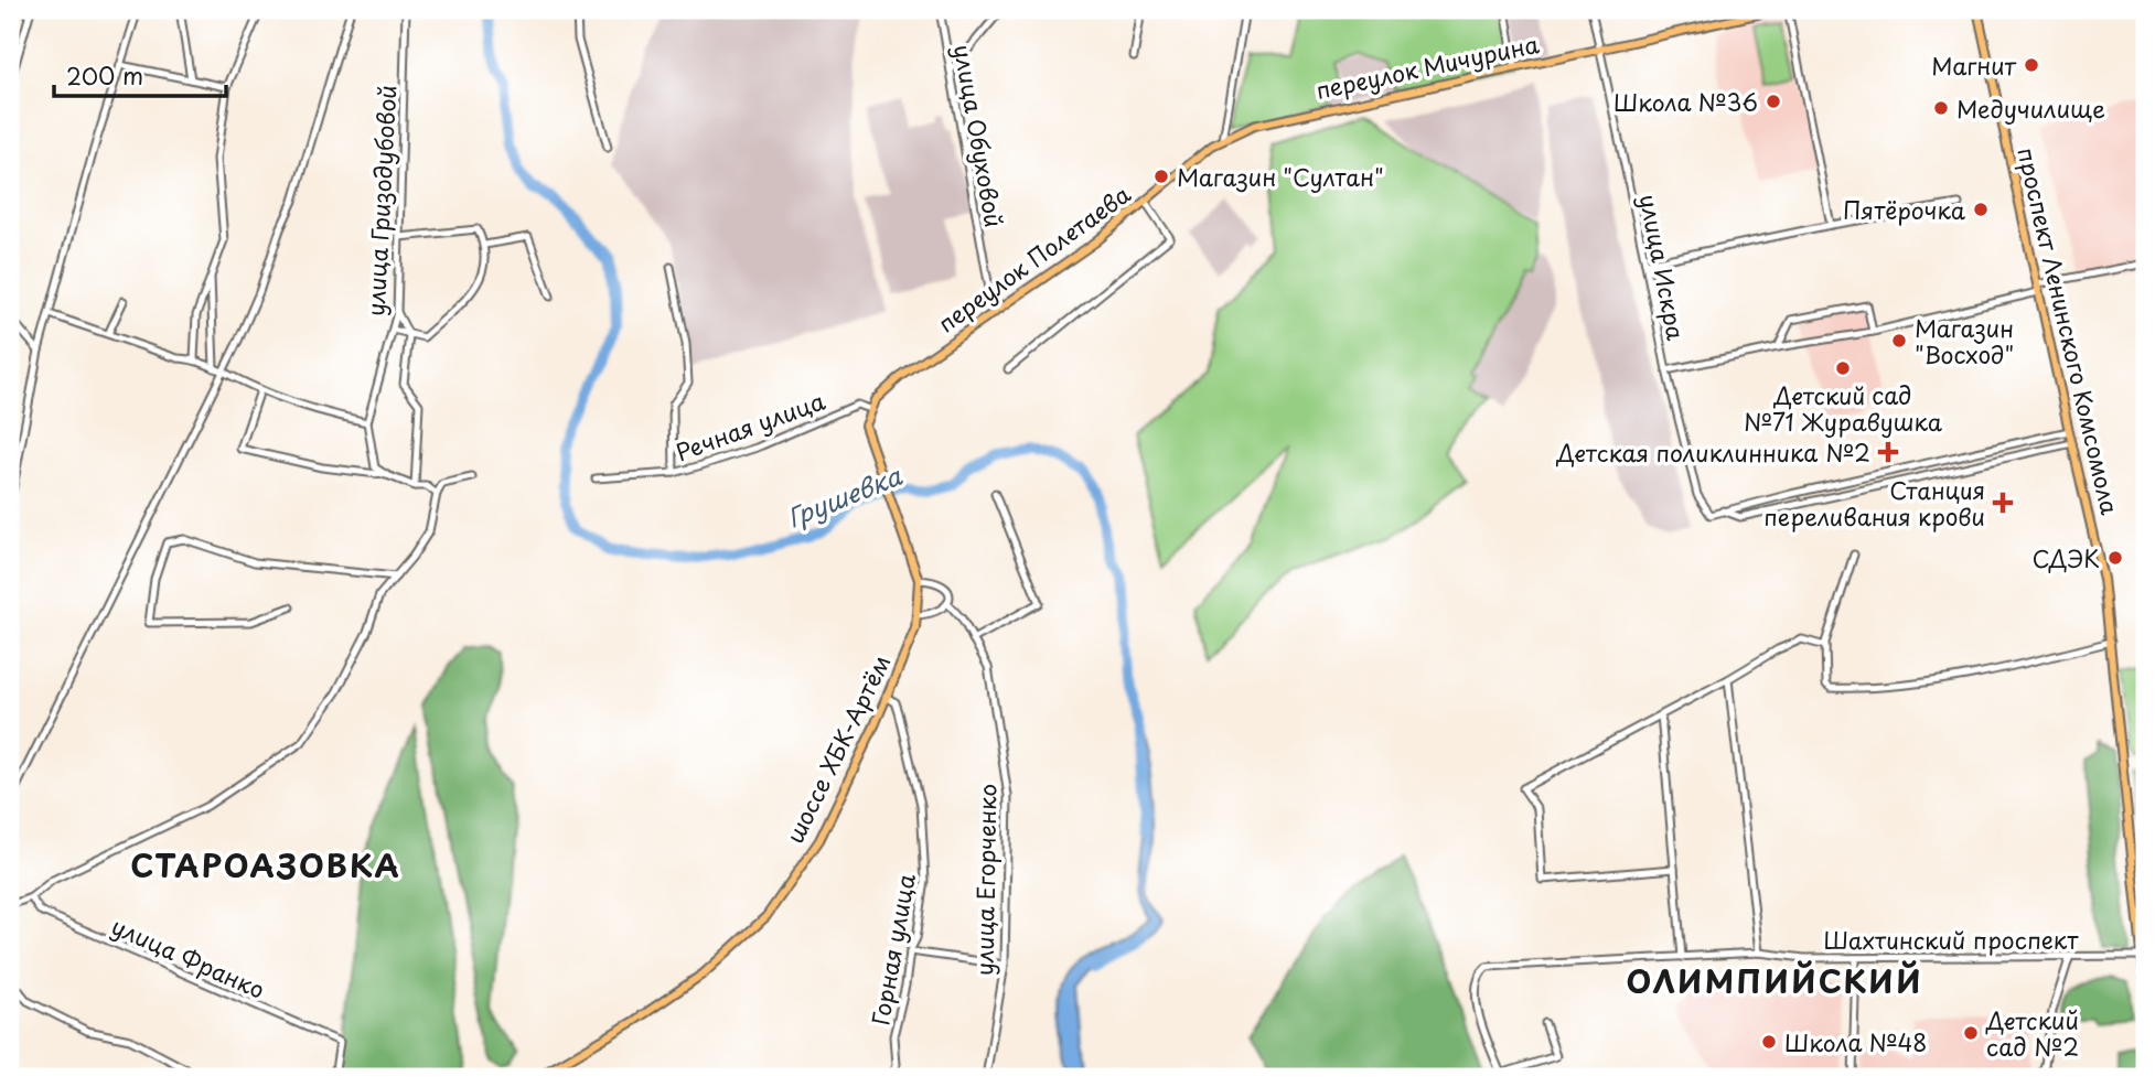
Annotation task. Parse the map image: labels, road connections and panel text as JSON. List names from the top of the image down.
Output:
{
  "streets": {
    "main road": [
      "переулок Мичурина",
      "переулок Полетаева",
      "проспект Ленинского Комсомола",
      "шоссе ХБК-Артём"
    ],
    "street": [
      "улица Обуховой",
      "улица Гризодубовой",
      "улица Искра",
      "Речная улица",
      "улица Егорченко",
      "Шахтинский проспект",
      "Горная улица",
      "улица Франко"
    ]
  },
  "crossings": [
    ["переулок Мичурина", "переулок Полетаева"],
    ["переулок Мичурина", "улица Искра"],
    ["улица Обуховой", "переулок Полетаева"],
    ["переулок Полетаева", "Речная улица"],
    ["переулок Полетаева", "шоссе ХБК-Артём"],
    ["проспект Ленинского Комсомола", "Шахтинский проспект"],
    ["Речная улица", "шоссе ХБК-Артём"],
    ["шоссе ХБК-Артём", "улица Егорченко"],
    ["шоссе ХБК-Артём", "Горная улица"]
  ],
  "districts": ["СТАРОАЗОВКА", "ОЛИМПИЙСКИЙ"],
  "water": ["Грушевка"],
  "places": {
    "other": [
      "Магнит",
      "Школа №36",
      "Медучилище",
      "Магазин \"Султан\"",
      "Пятёрочка",
      "Магазин \"Восход\"",
      "Детский сад №71 Журавушка",
      "СДЭК",
      "Детский сад №2",
      "Школа №48"
    ],
    "health": ["Детская поликлинника №2", "Станция переливания крови"]
  },
  "scale_bar": "200 m"
}
